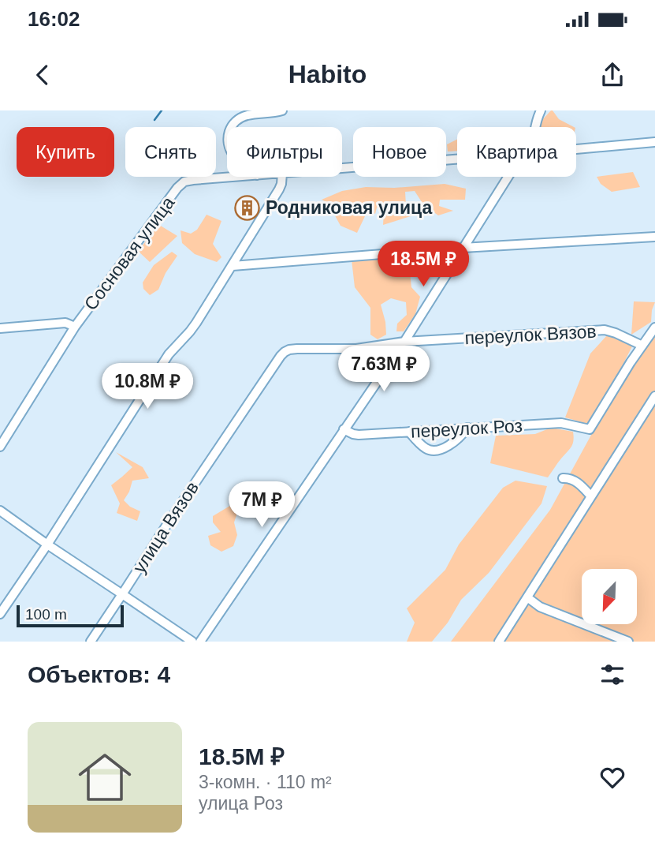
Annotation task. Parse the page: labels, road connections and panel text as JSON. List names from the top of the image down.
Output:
{
  "streets": {
    "street": [
      "Сосновая улица",
      "переулок Вязов",
      "переулок Роз",
      "улица Вязов"
    ]
  },
  "crossings": [
    ["переулок Вязов", "переулок Роз"],
    ["переулок Вязов", "улица Вязов"]
  ],
  "places": {
    "building": ["Родниковая улица"]
  },
  "scale_bar": "100 m",
  "north": "bottom left",
  "page": {
    "status": "16:02",
    "header": "Habito",
    "chip": [
      "Купить",
      "Снять",
      "Фильтры",
      "Новое",
      "Квартира"
    ],
    "price": [
      "18.5M ₽",
      "7.63M ₽",
      "10.8M ₽",
      "7M ₽"
    ],
    "scale": "100 m",
    "heading": "Объектов: 4",
    "list": [
      {
        "name": "18.5M ₽",
        "note": "3-комн. · 110 m² · улица Роз"
      }
    ]
  }
}
